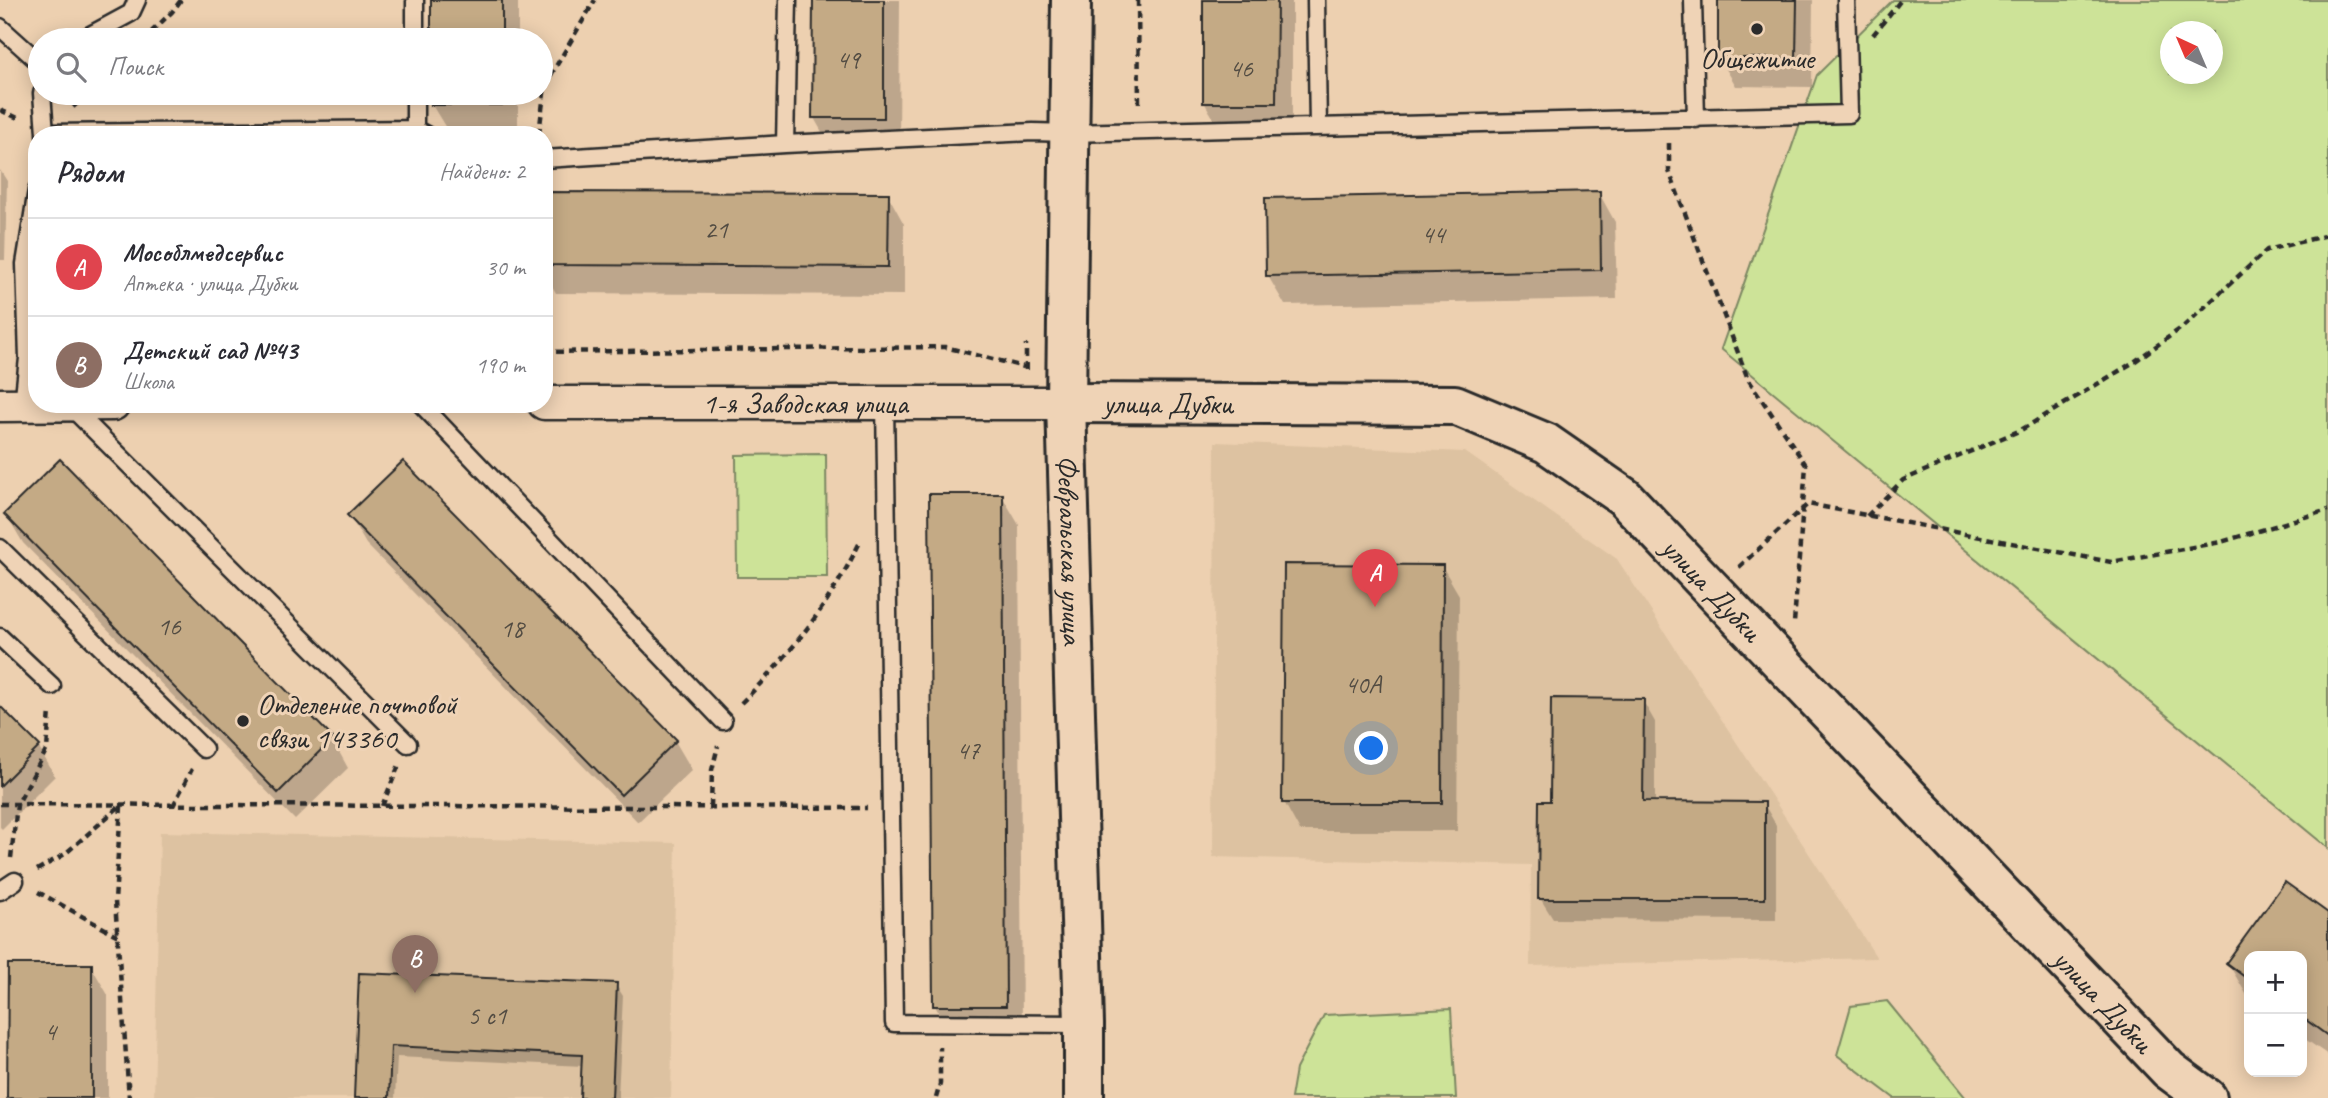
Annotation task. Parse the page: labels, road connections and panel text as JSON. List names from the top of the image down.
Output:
{
  "streets": {
    "street": ["1-я Заводская улица", "улица Дубки", "Февральская улица"]
  },
  "crossings": [
    ["1-я Заводская улица", "улица Дубки"],
    ["1-я Заводская улица", "Февральская улица"],
    ["улица Дубки", "Февральская улица"]
  ],
  "places": ["Общежитие", "Отделение почтовой связи 143360"],
  "house_numbers": [
    "49",
    "46",
    "21",
    "44",
    "16",
    "18",
    "40А",
    "47",
    "5 с1",
    "4"
  ],
  "north": "top left",
  "page": {
    "search": "Поиск",
    "heading": ["Рядом", "Найдено: 2"],
    "list": [
      {
        "mark": "A",
        "name": "Мособлмедсервис",
        "note": "Аптека · улица Дубки",
        "value": "30 m"
      },
      {
        "mark": "B",
        "name": "Детский сад №43",
        "note": "Школа",
        "value": "190 m"
      }
    ],
    "pins": ["A", "B"],
    "map_buttons": ["+", "−"]
  }
}
